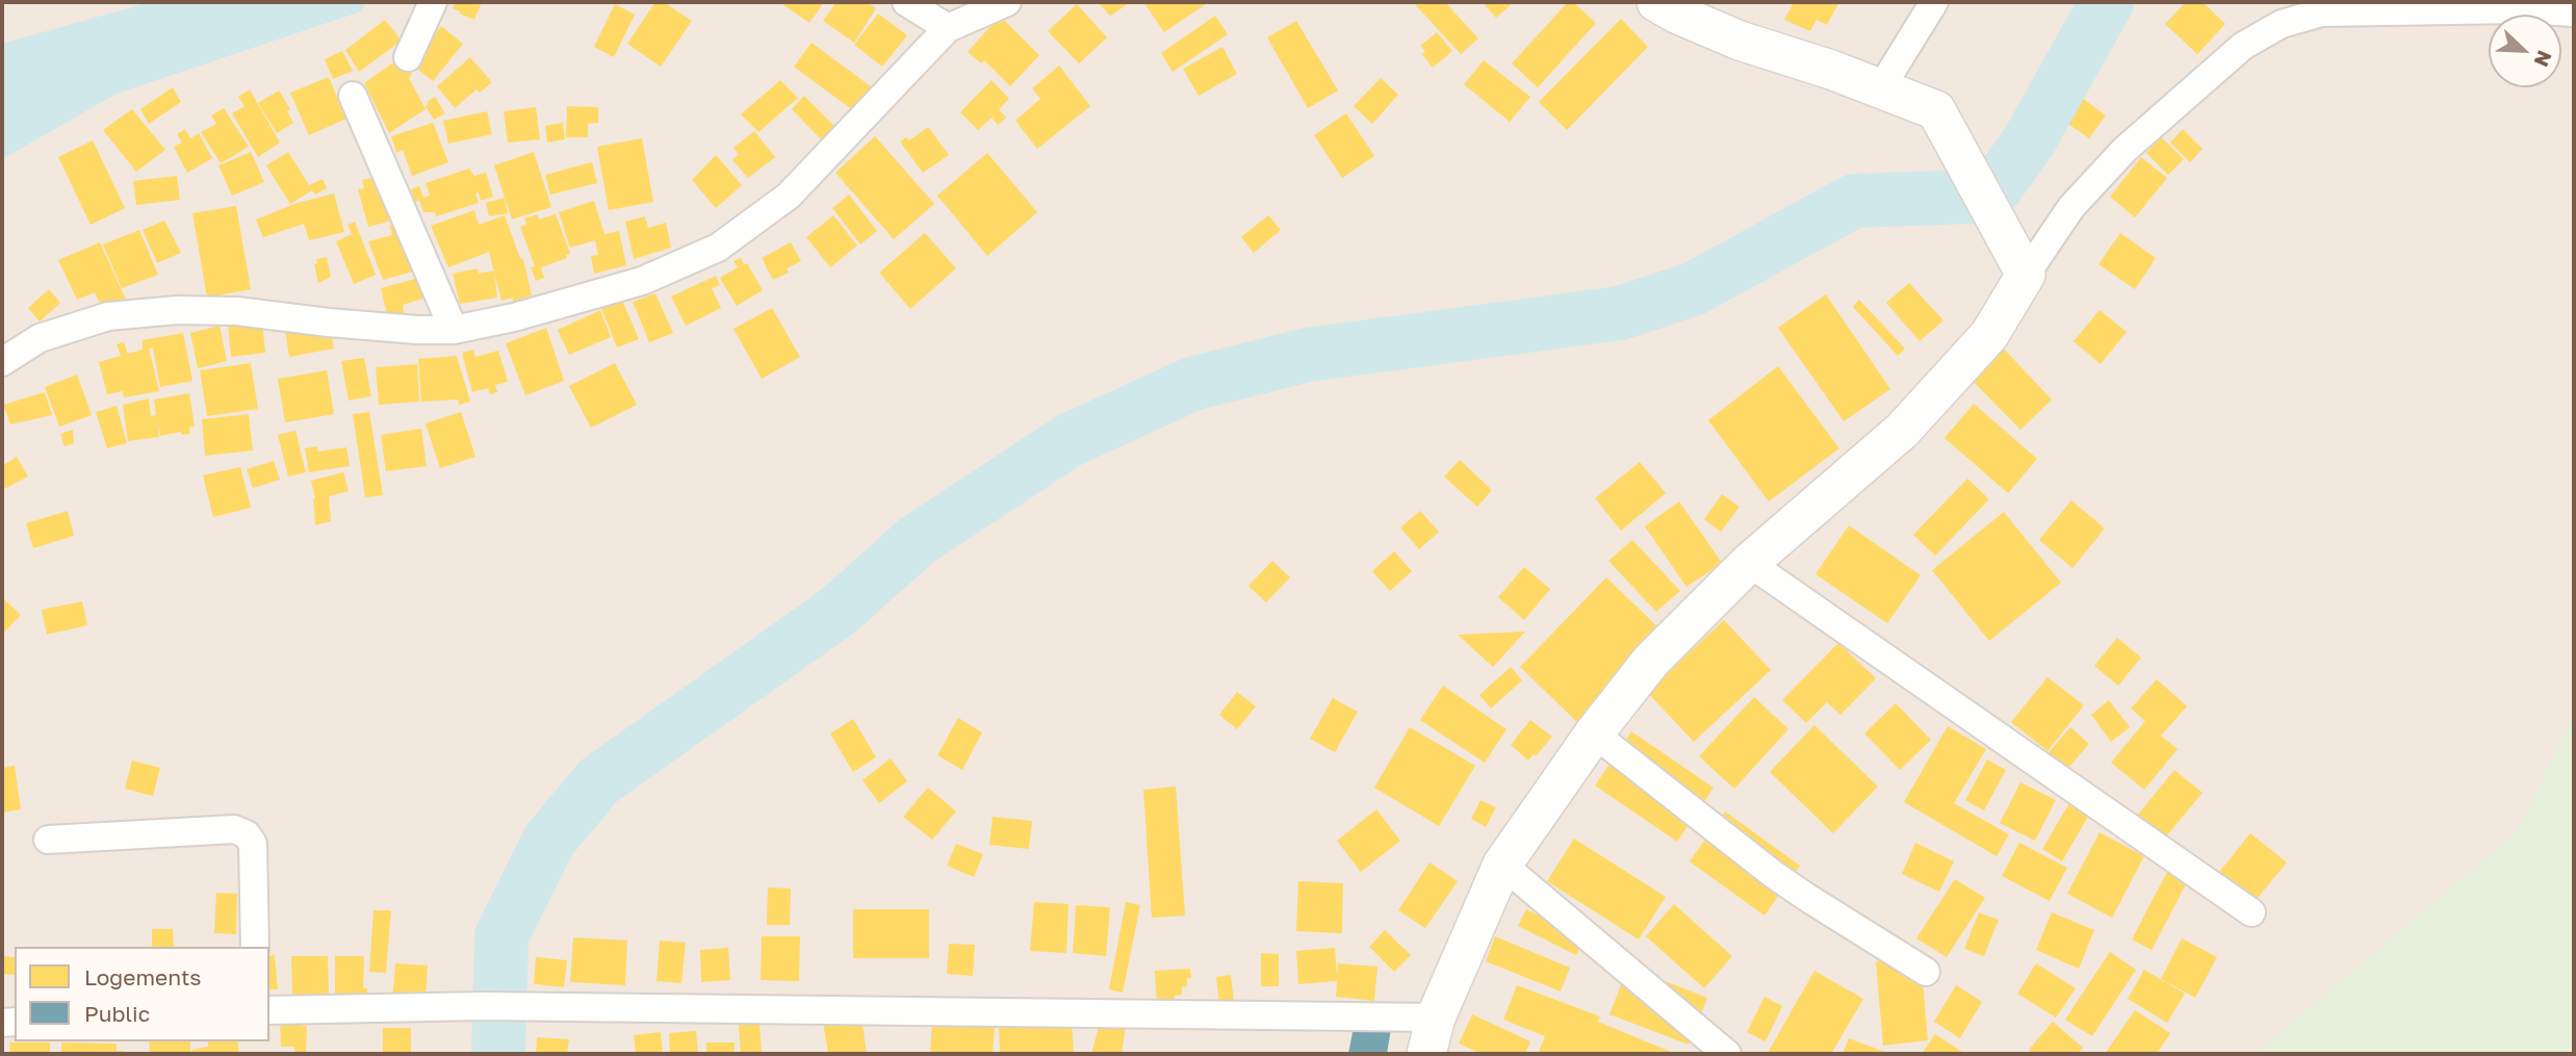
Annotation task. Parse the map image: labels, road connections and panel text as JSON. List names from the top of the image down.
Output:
{
  "legend": ["Logements", "Public"],
  "north": "bottom right"
}
